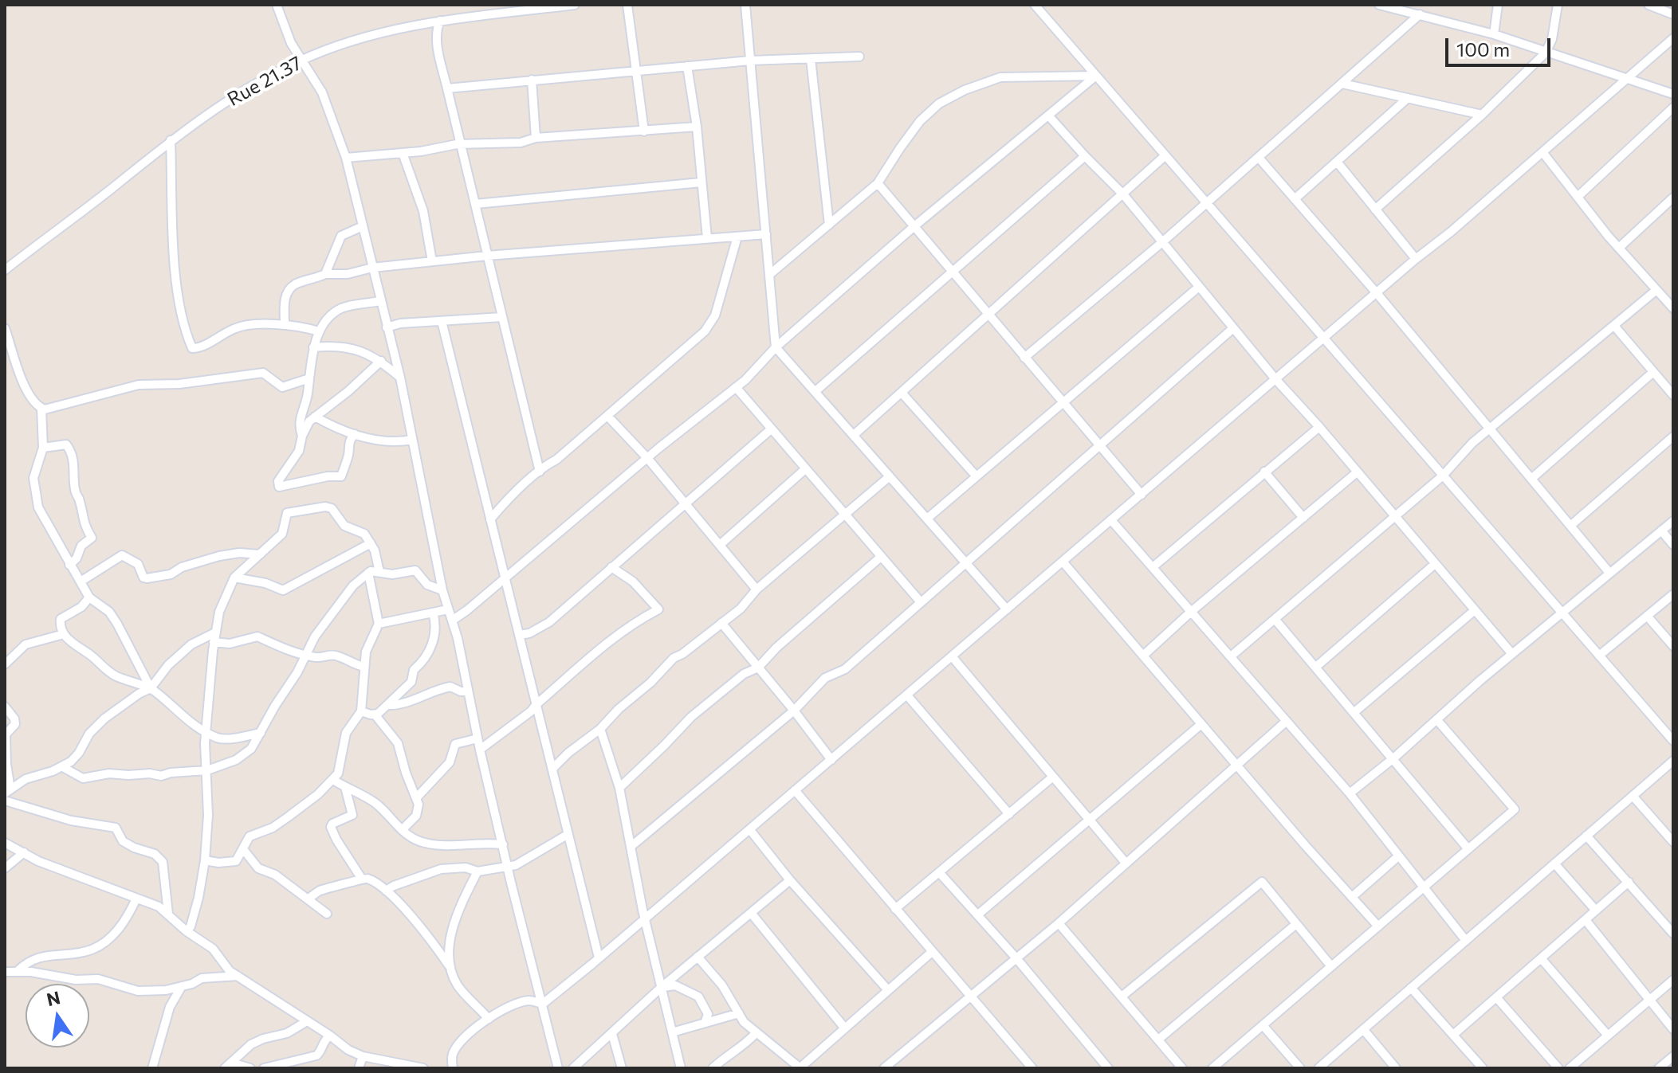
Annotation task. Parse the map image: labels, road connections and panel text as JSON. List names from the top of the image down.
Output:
{
  "streets": {
    "street": ["Rue 21.37"]
  },
  "scale_bar": "100 m",
  "north": "top"
}
